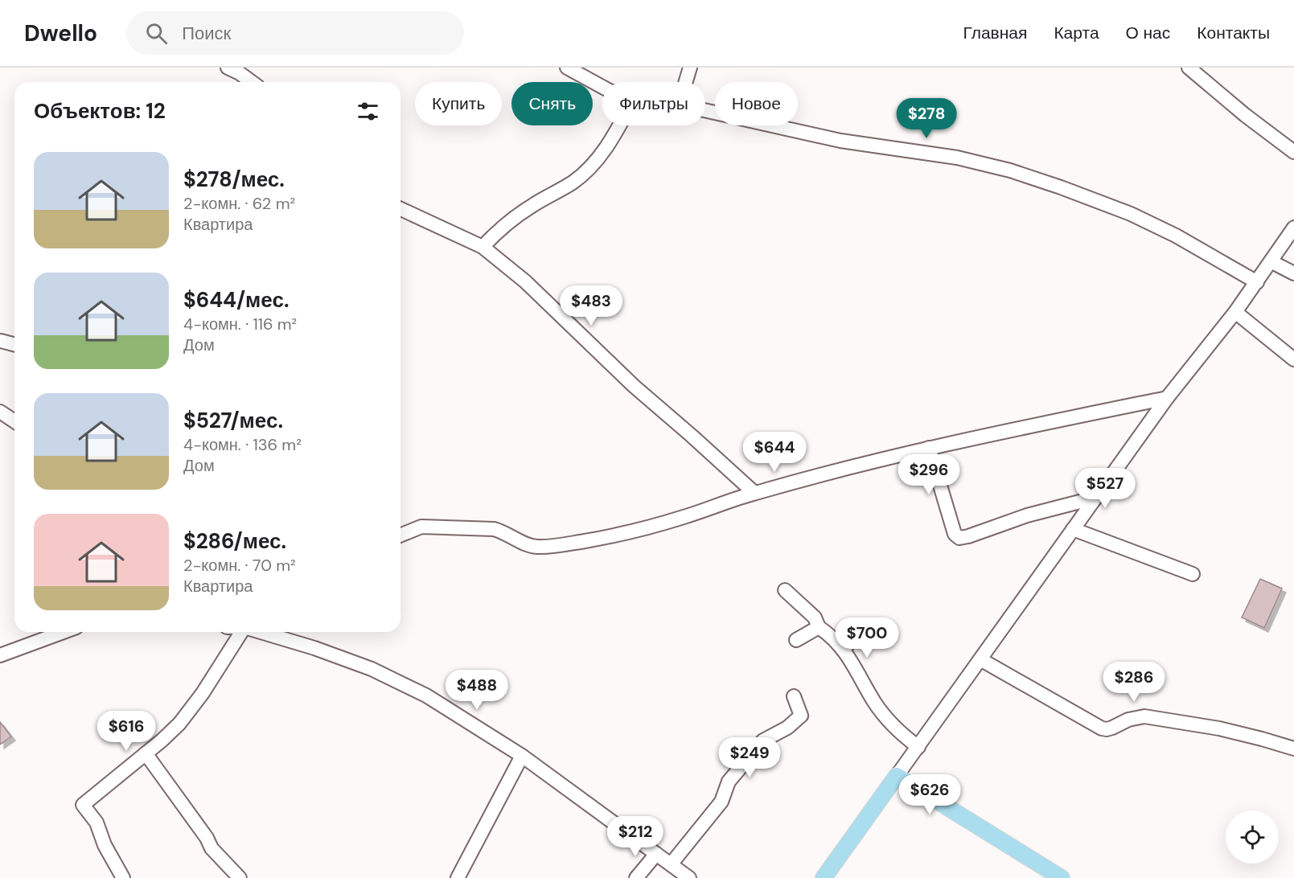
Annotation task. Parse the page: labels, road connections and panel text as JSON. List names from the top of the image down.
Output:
{
  "page": {
    "header": "Dwello",
    "search": "Поиск",
    "nav": [
      "Главная",
      "Карта",
      "О нас",
      "Контакты"
    ],
    "chip": [
      "Купить",
      "Снять",
      "Фильтры",
      "Новое"
    ],
    "heading": "Объектов: 12",
    "price": [
      "$278",
      "$483",
      "$644",
      "$296",
      "$527",
      "$700",
      "$286",
      "$488",
      "$616",
      "$249",
      "$626",
      "$212"
    ],
    "list": [
      {
        "name": "$278/мес.",
        "note": "2-комн. · 62 m² · Квартира"
      },
      {
        "name": "$644/мес.",
        "note": "4-комн. · 116 m² · Дом"
      },
      {
        "name": "$527/мес.",
        "note": "4-комн. · 136 m² · Дом"
      },
      {
        "name": "$286/мес.",
        "note": "2-комн. · 70 m² · Квартира"
      }
    ]
  }
}
